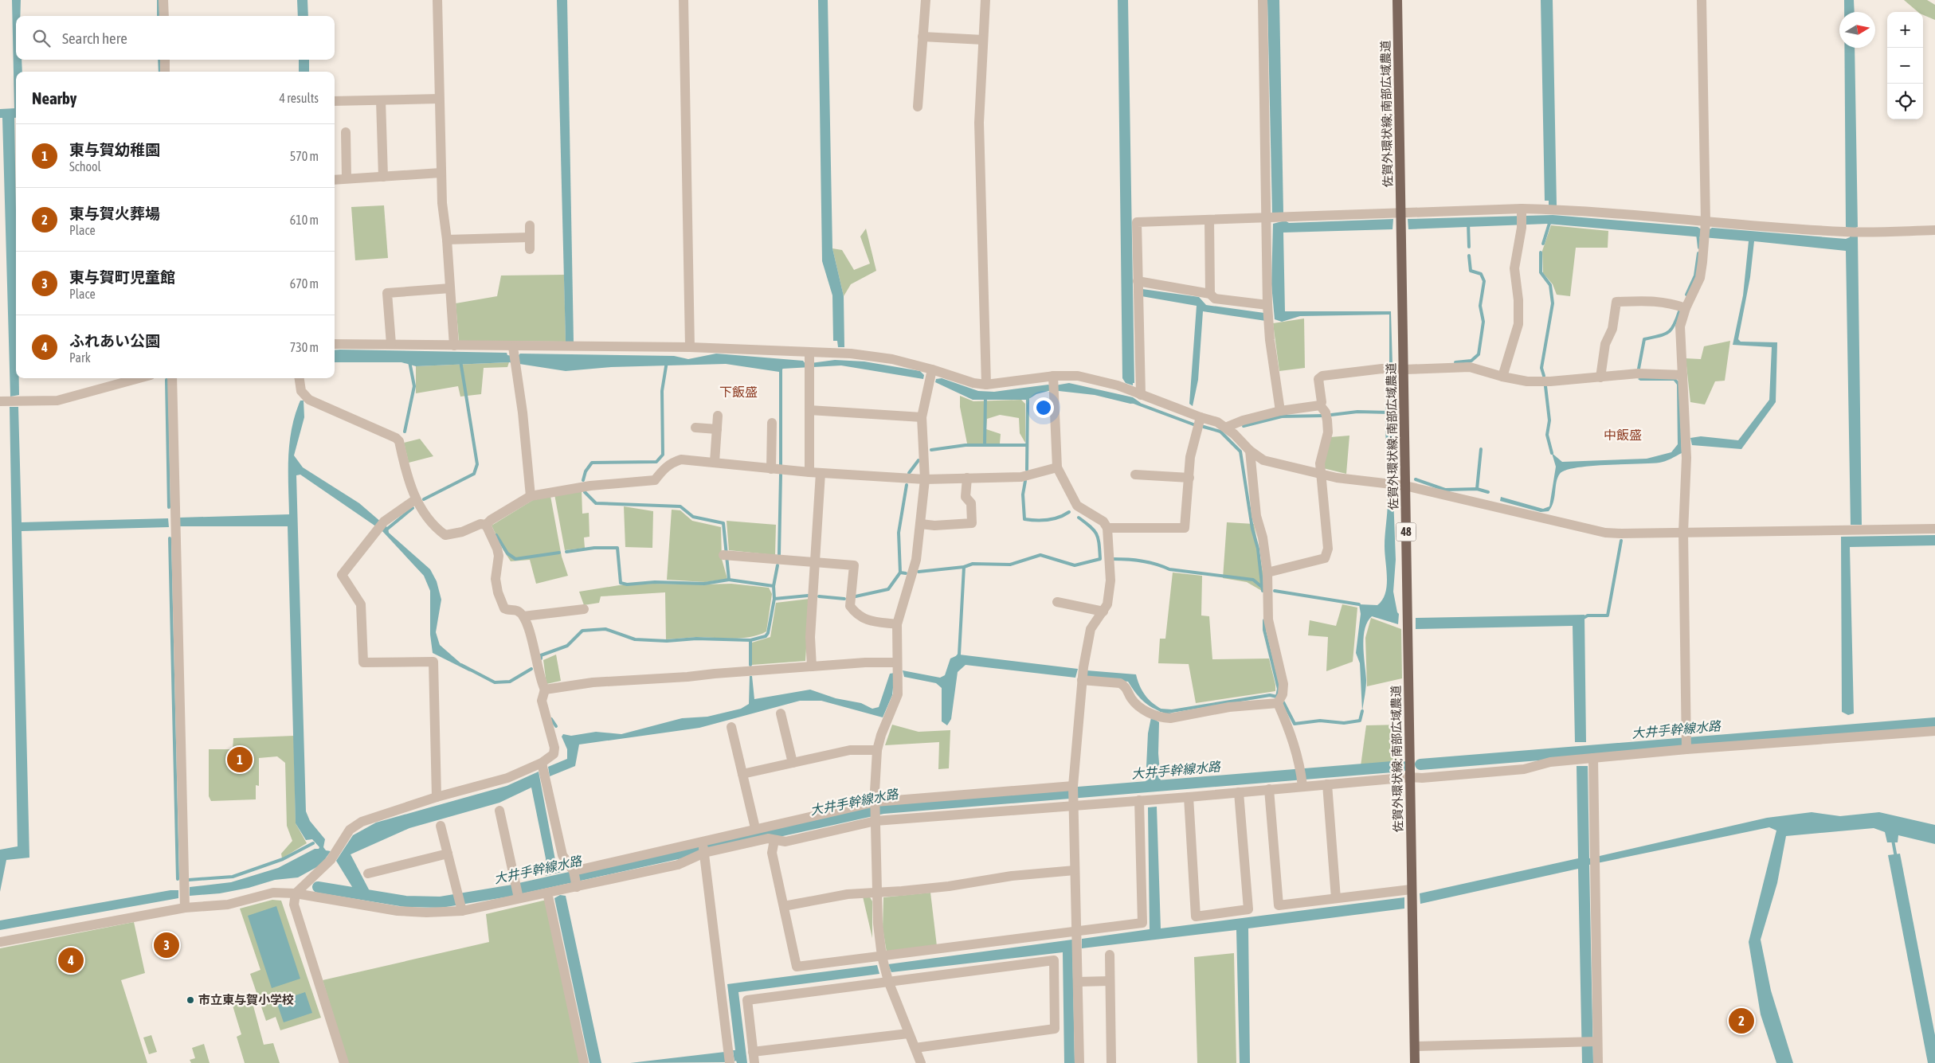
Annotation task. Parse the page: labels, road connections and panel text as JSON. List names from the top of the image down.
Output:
{
  "streets": {
    "main road": ["佐賀外環状線; 南部広域農道", "48"]
  },
  "districts": ["下飯盛", "中飯盛"],
  "water": ["大井手幹線水路"],
  "places": ["市立東与賀小学校"],
  "north": "right",
  "page": {
    "map_buttons": ["+", "−"],
    "search": "Search here",
    "heading": ["Nearby", "4 results"],
    "list": [
      {
        "mark": "1",
        "name": "東与賀幼稚園",
        "note": "School",
        "value": "570 m"
      },
      {
        "mark": "2",
        "name": "東与賀火葬場",
        "note": "Place",
        "value": "610 m"
      },
      {
        "mark": "3",
        "name": "東与賀町児童館",
        "note": "Place",
        "value": "670 m"
      },
      {
        "mark": "4",
        "name": "ふれあい公園",
        "note": "Park",
        "value": "730 m"
      }
    ],
    "pins": [
      "1",
      "3",
      "4",
      "2"
    ]
  }
}
